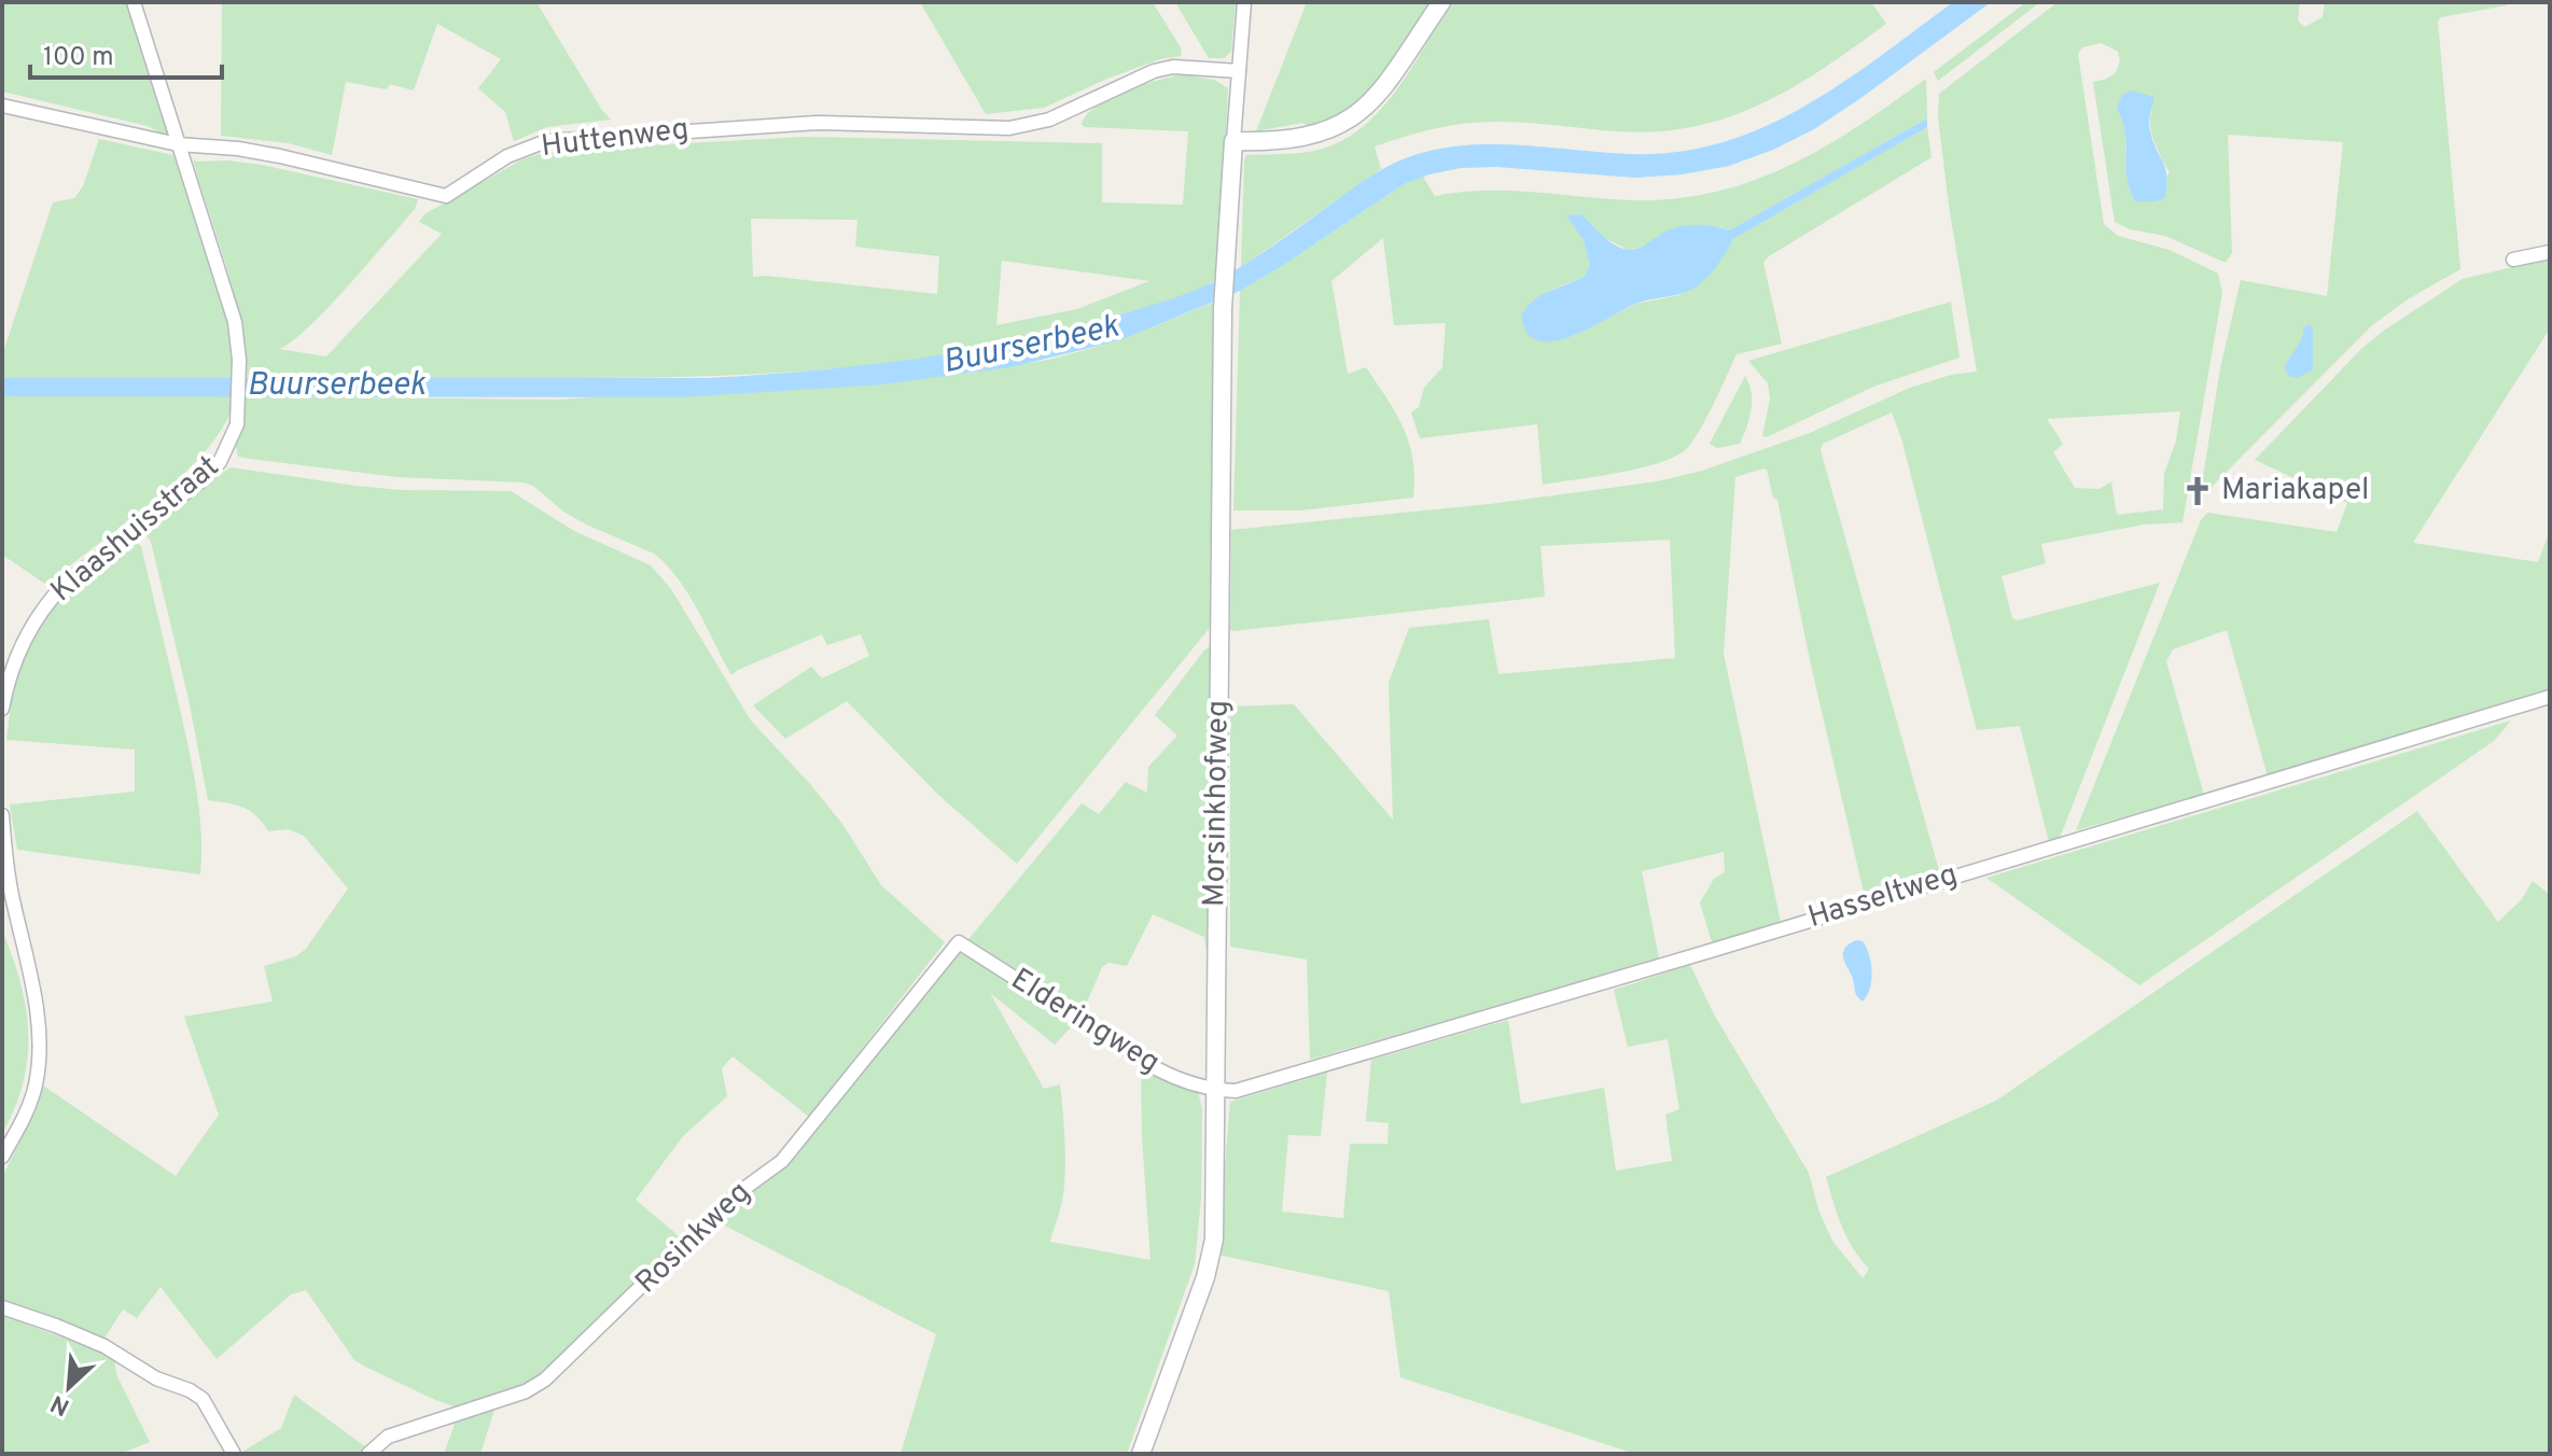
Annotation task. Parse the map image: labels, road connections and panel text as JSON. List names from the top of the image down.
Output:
{
  "streets": {
    "street": [
      "Huttenweg",
      "Klaashuisstraat",
      "Morsinkhofweg",
      "Hasseltweg",
      "Elderingweg",
      "Rosinkweg"
    ]
  },
  "crossings": [
    ["Huttenweg", "Klaashuisstraat"],
    ["Morsinkhofweg", "Hasseltweg"],
    ["Morsinkhofweg", "Elderingweg"],
    ["Hasseltweg", "Elderingweg"],
    ["Elderingweg", "Rosinkweg"]
  ],
  "water": ["Buurserbeek"],
  "places": {
    "church": ["Mariakapel"]
  },
  "scale_bar": "100 m",
  "north": "bottom left"
}
